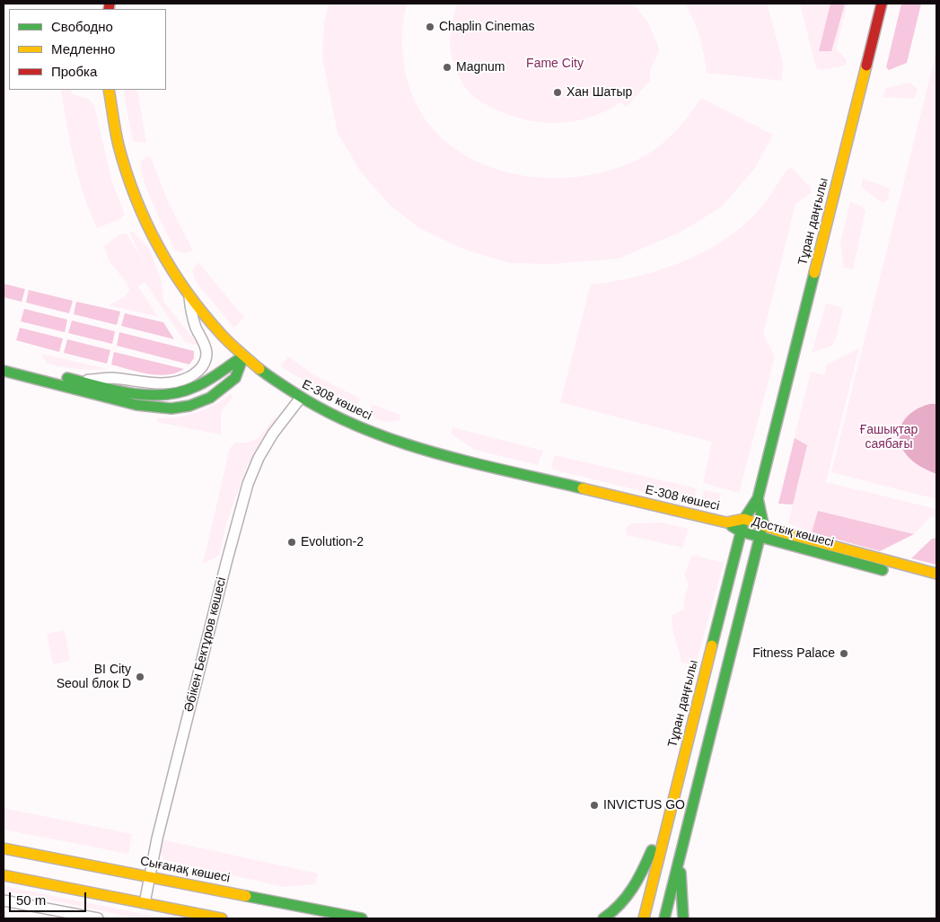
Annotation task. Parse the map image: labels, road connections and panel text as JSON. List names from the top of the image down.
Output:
{
  "streets": {
    "main road": [
      "Тұран даңғылы",
      "Е-308 көшесі",
      "Достық көшесі",
      "Сығанақ көшесі"
    ],
    "street": ["Әбікен Бектұров көшесі"]
  },
  "crossings": [
    ["Тұран даңғылы", "Достық көшесі"],
    ["Е-308 көшесі", "Достық көшесі"],
    ["Е-308 көшесі", "Әбікен Бектұров көшесі"],
    ["Әбікен Бектұров көшесі", "Сығанақ көшесі"]
  ],
  "parks": ["Fame City", "Ғашықтар саябағы"],
  "places": [
    "Chaplin Cinemas",
    "Magnum",
    "Хан Шатыр",
    "Evolution-2",
    "Fitness Palace",
    "BI City Seoul блок D",
    "INVICTUS GO"
  ],
  "legend": ["Свободно", "Медленно", "Пробка"],
  "scale_bar": "50 m"
}
